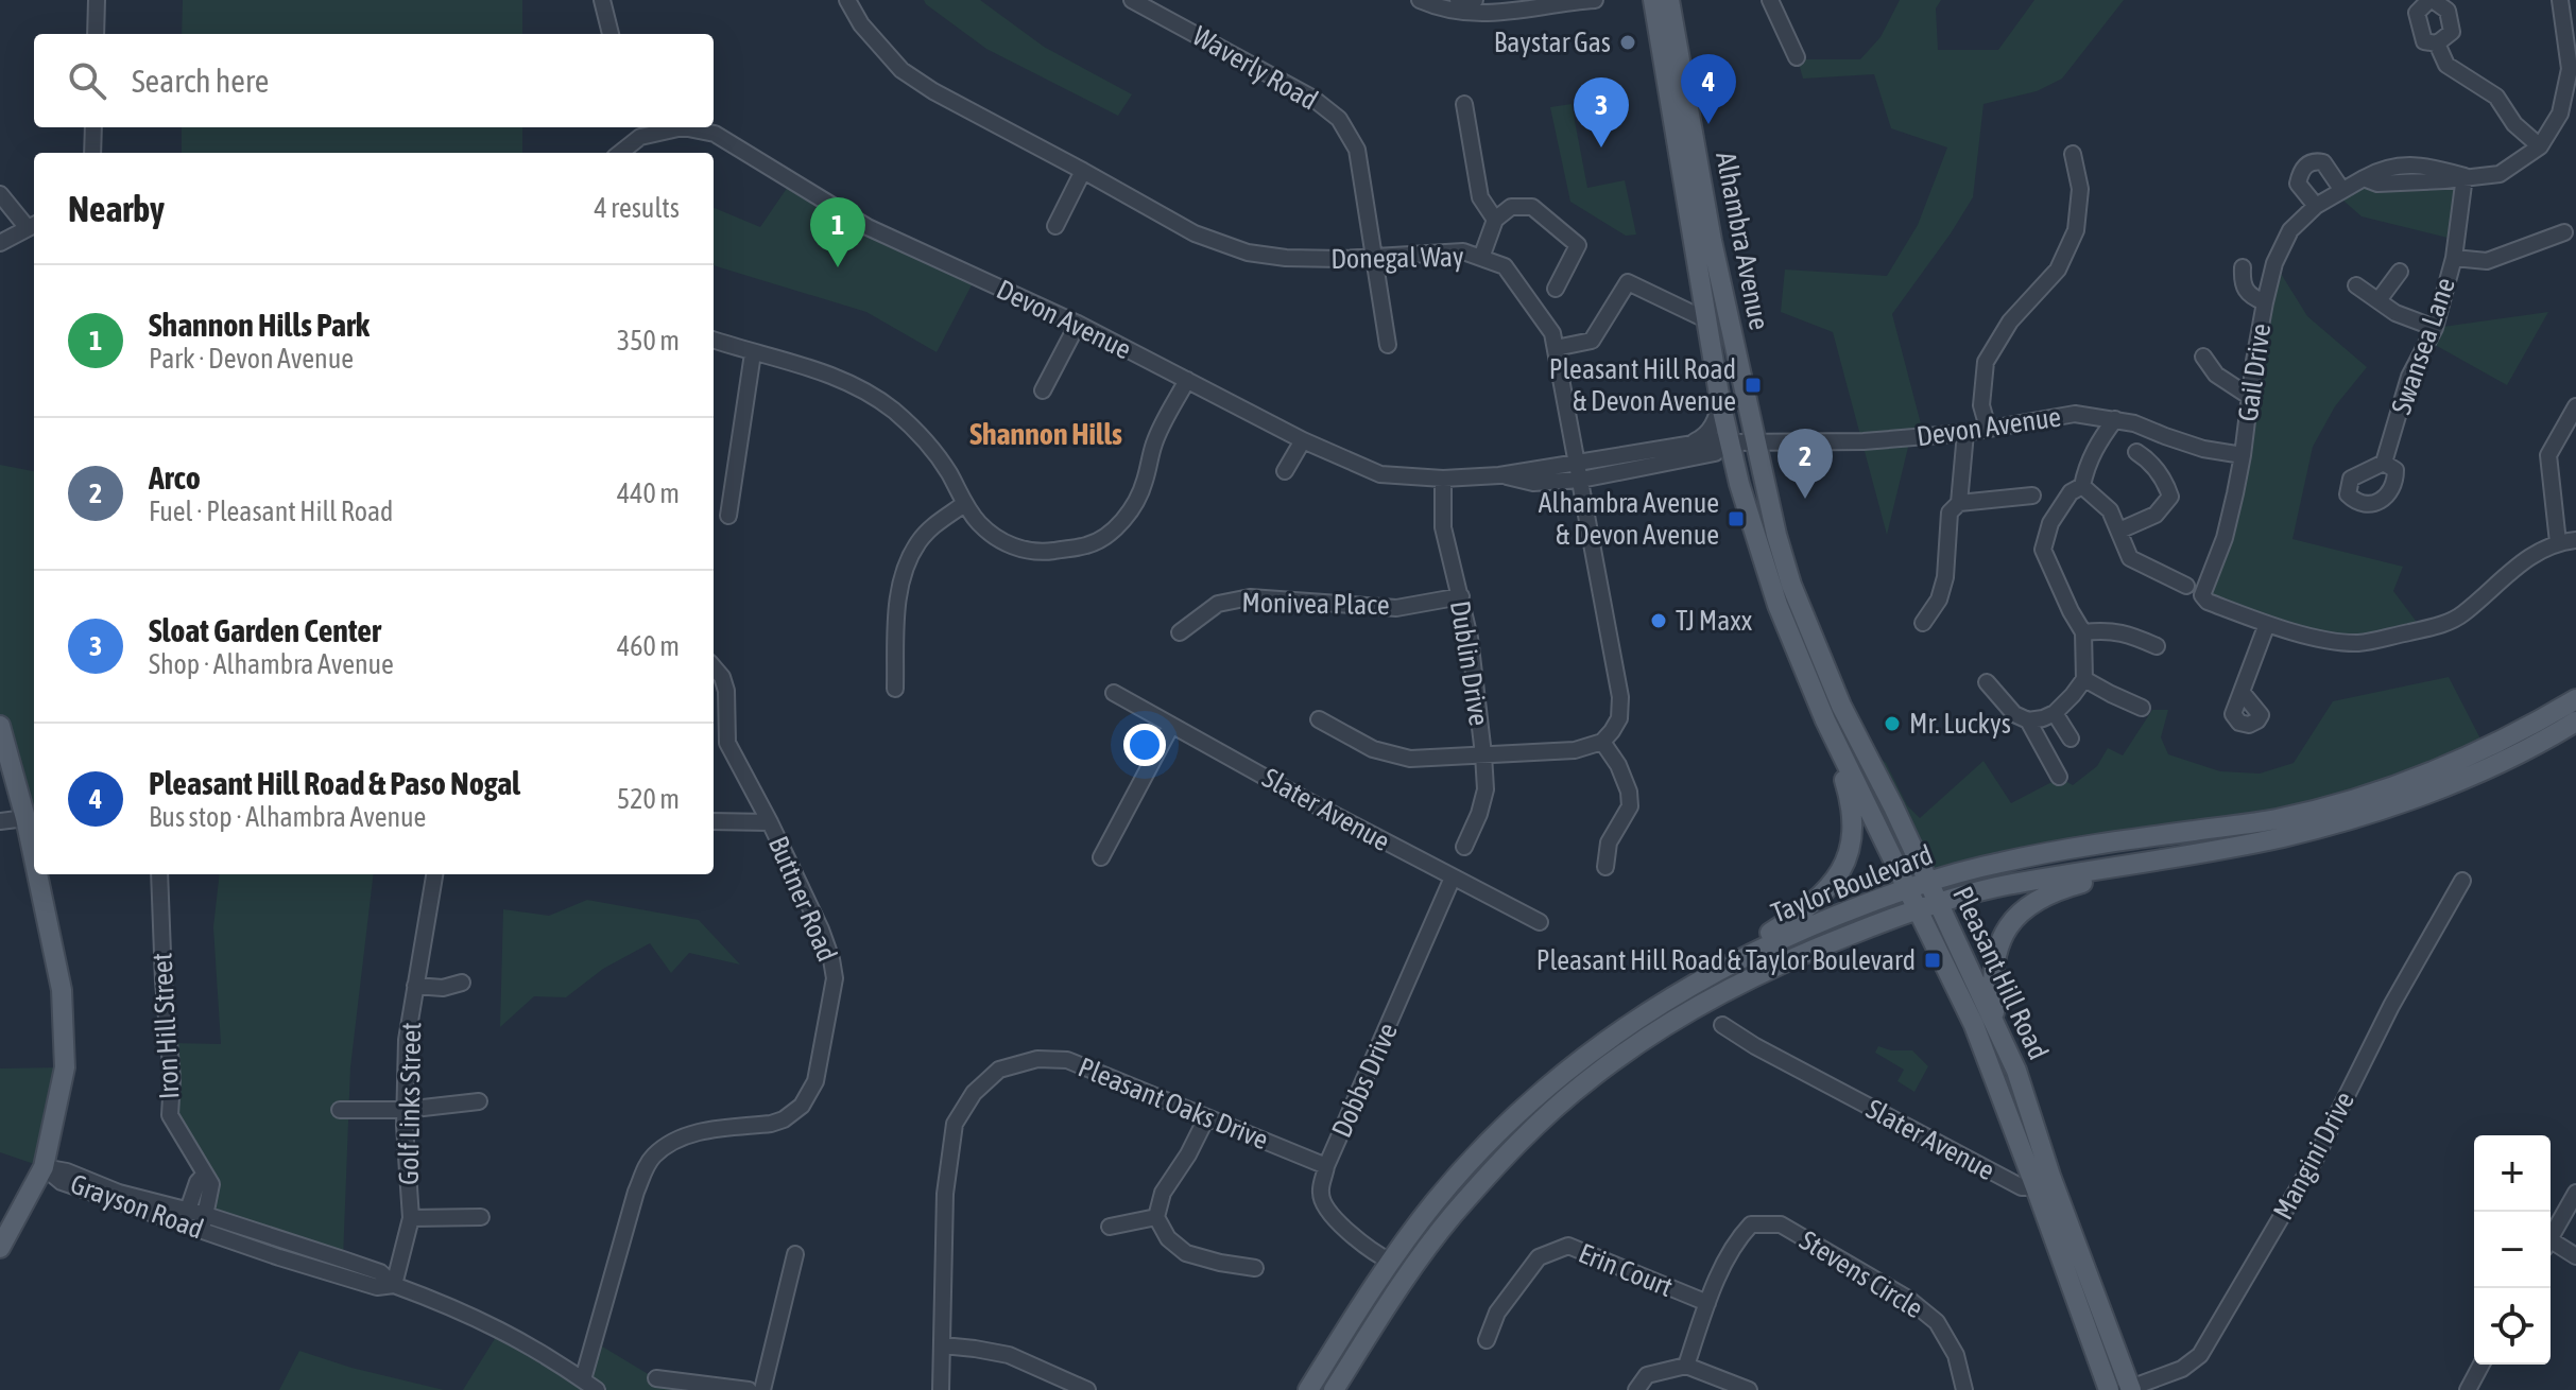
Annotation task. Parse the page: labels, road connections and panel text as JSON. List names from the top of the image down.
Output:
{
  "streets": {
    "main road": ["Alhambra Avenue", "Taylor Boulevard", "Pleasant Hill Road"],
    "street": [
      "Waverly Road",
      "Donegal Way",
      "Devon Avenue",
      "Swansea Lane",
      "Gail Drive",
      "Monivea Place",
      "Dublin Drive",
      "Slater Avenue",
      "Buttner Road",
      "Iron Hill Street",
      "Dobbs Drive",
      "Golf Links Street",
      "Pleasant Oaks Drive",
      "Mangini Drive",
      "Grayson Road",
      "Erin Court",
      "Stevens Circle"
    ]
  },
  "crossings": [
    ["Waverly Road", "Donegal Way"],
    ["Alhambra Avenue", "Devon Avenue"],
    ["Alhambra Avenue", "Pleasant Hill Road"],
    ["Donegal Way", "Devon Avenue"],
    ["Devon Avenue", "Gail Drive"],
    ["Devon Avenue", "Dublin Drive"],
    ["Devon Avenue", "Pleasant Hill Road"],
    ["Swansea Lane", "Gail Drive"],
    ["Monivea Place", "Dublin Drive"],
    ["Slater Avenue", "Pleasant Hill Road"],
    ["Slater Avenue", "Dobbs Drive"],
    ["Taylor Boulevard", "Pleasant Hill Road"],
    ["Taylor Boulevard", "Dobbs Drive"],
    ["Buttner Road", "Grayson Road"],
    ["Pleasant Hill Road", "Mangini Drive"],
    ["Iron Hill Street", "Grayson Road"],
    ["Dobbs Drive", "Pleasant Oaks Drive"],
    ["Golf Links Street", "Grayson Road"],
    ["Erin Court", "Stevens Circle"]
  ],
  "districts": ["Shannon Hills"],
  "places": {
    "other": ["Baystar Gas", "TJ Maxx", "Mr. Luckys"],
    "transit": ["Pleasant Hill Road & Devon Avenue", "Alhambra Avenue & Devon Avenue", "Pleasant Hill Road & Taylor Boulevard"]
  },
  "page": {
    "search": "Search here",
    "pins": [
      "4",
      "3",
      "1",
      "2"
    ],
    "heading": ["Nearby", "4 results"],
    "list": [
      {
        "mark": "1",
        "name": "Shannon Hills Park",
        "note": "Park · Devon Avenue",
        "value": "350 m"
      },
      {
        "mark": "2",
        "name": "Arco",
        "note": "Fuel · Pleasant Hill Road",
        "value": "440 m"
      },
      {
        "mark": "3",
        "name": "Sloat Garden Center",
        "note": "Shop · Alhambra Avenue",
        "value": "460 m"
      },
      {
        "mark": "4",
        "name": "Pleasant Hill Road & Paso Nogal",
        "note": "Bus stop · Alhambra Avenue",
        "value": "520 m"
      }
    ],
    "map_buttons": ["+", "−"]
  }
}
